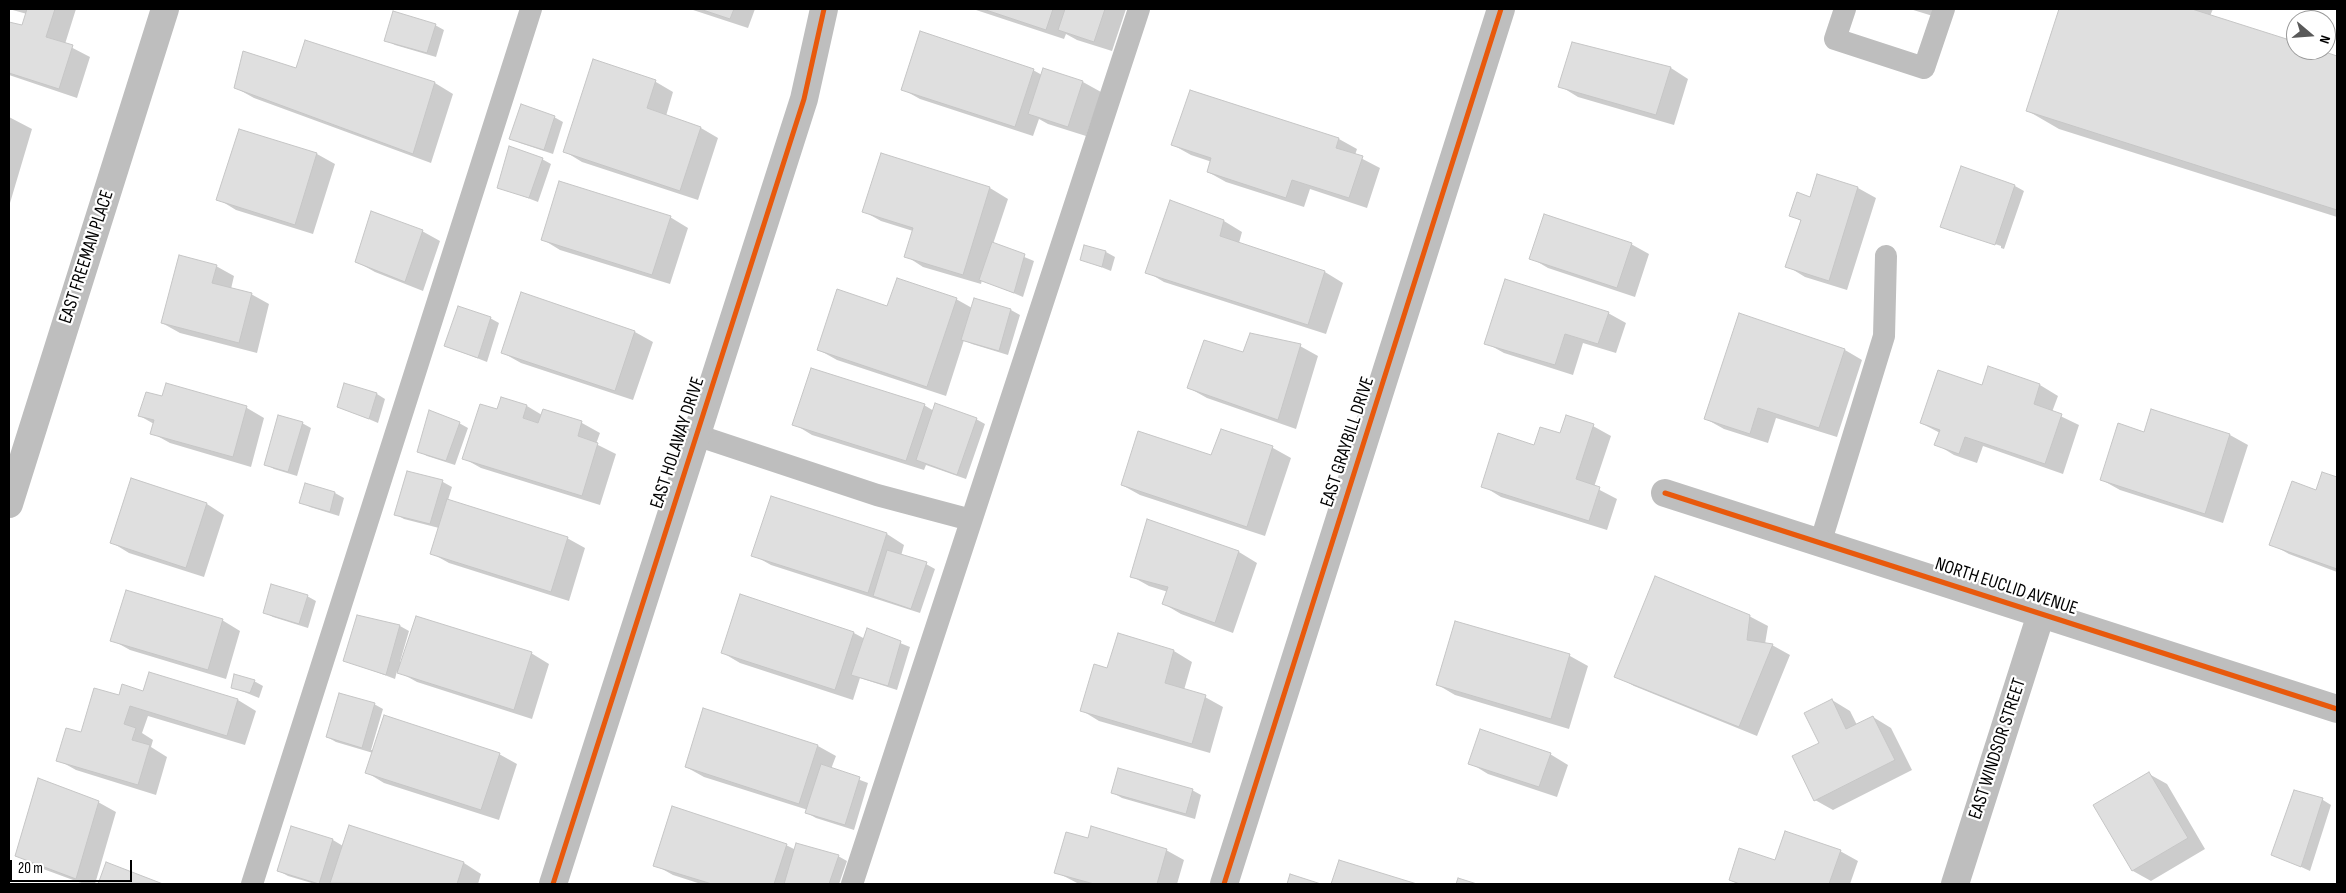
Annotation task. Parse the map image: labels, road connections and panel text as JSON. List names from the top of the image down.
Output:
{
  "streets": {
    "street": [
      "EAST FREEMAN PLACE",
      "EAST GRAYBILL DRIVE",
      "EAST HOLAWAY DRIVE",
      "NORTH EUCLID AVENUE",
      "EAST WINDSOR STREET"
    ]
  },
  "crossings": [
    ["NORTH EUCLID AVENUE", "EAST WINDSOR STREET"]
  ],
  "scale_bar": "20 m",
  "north": "right"
}
